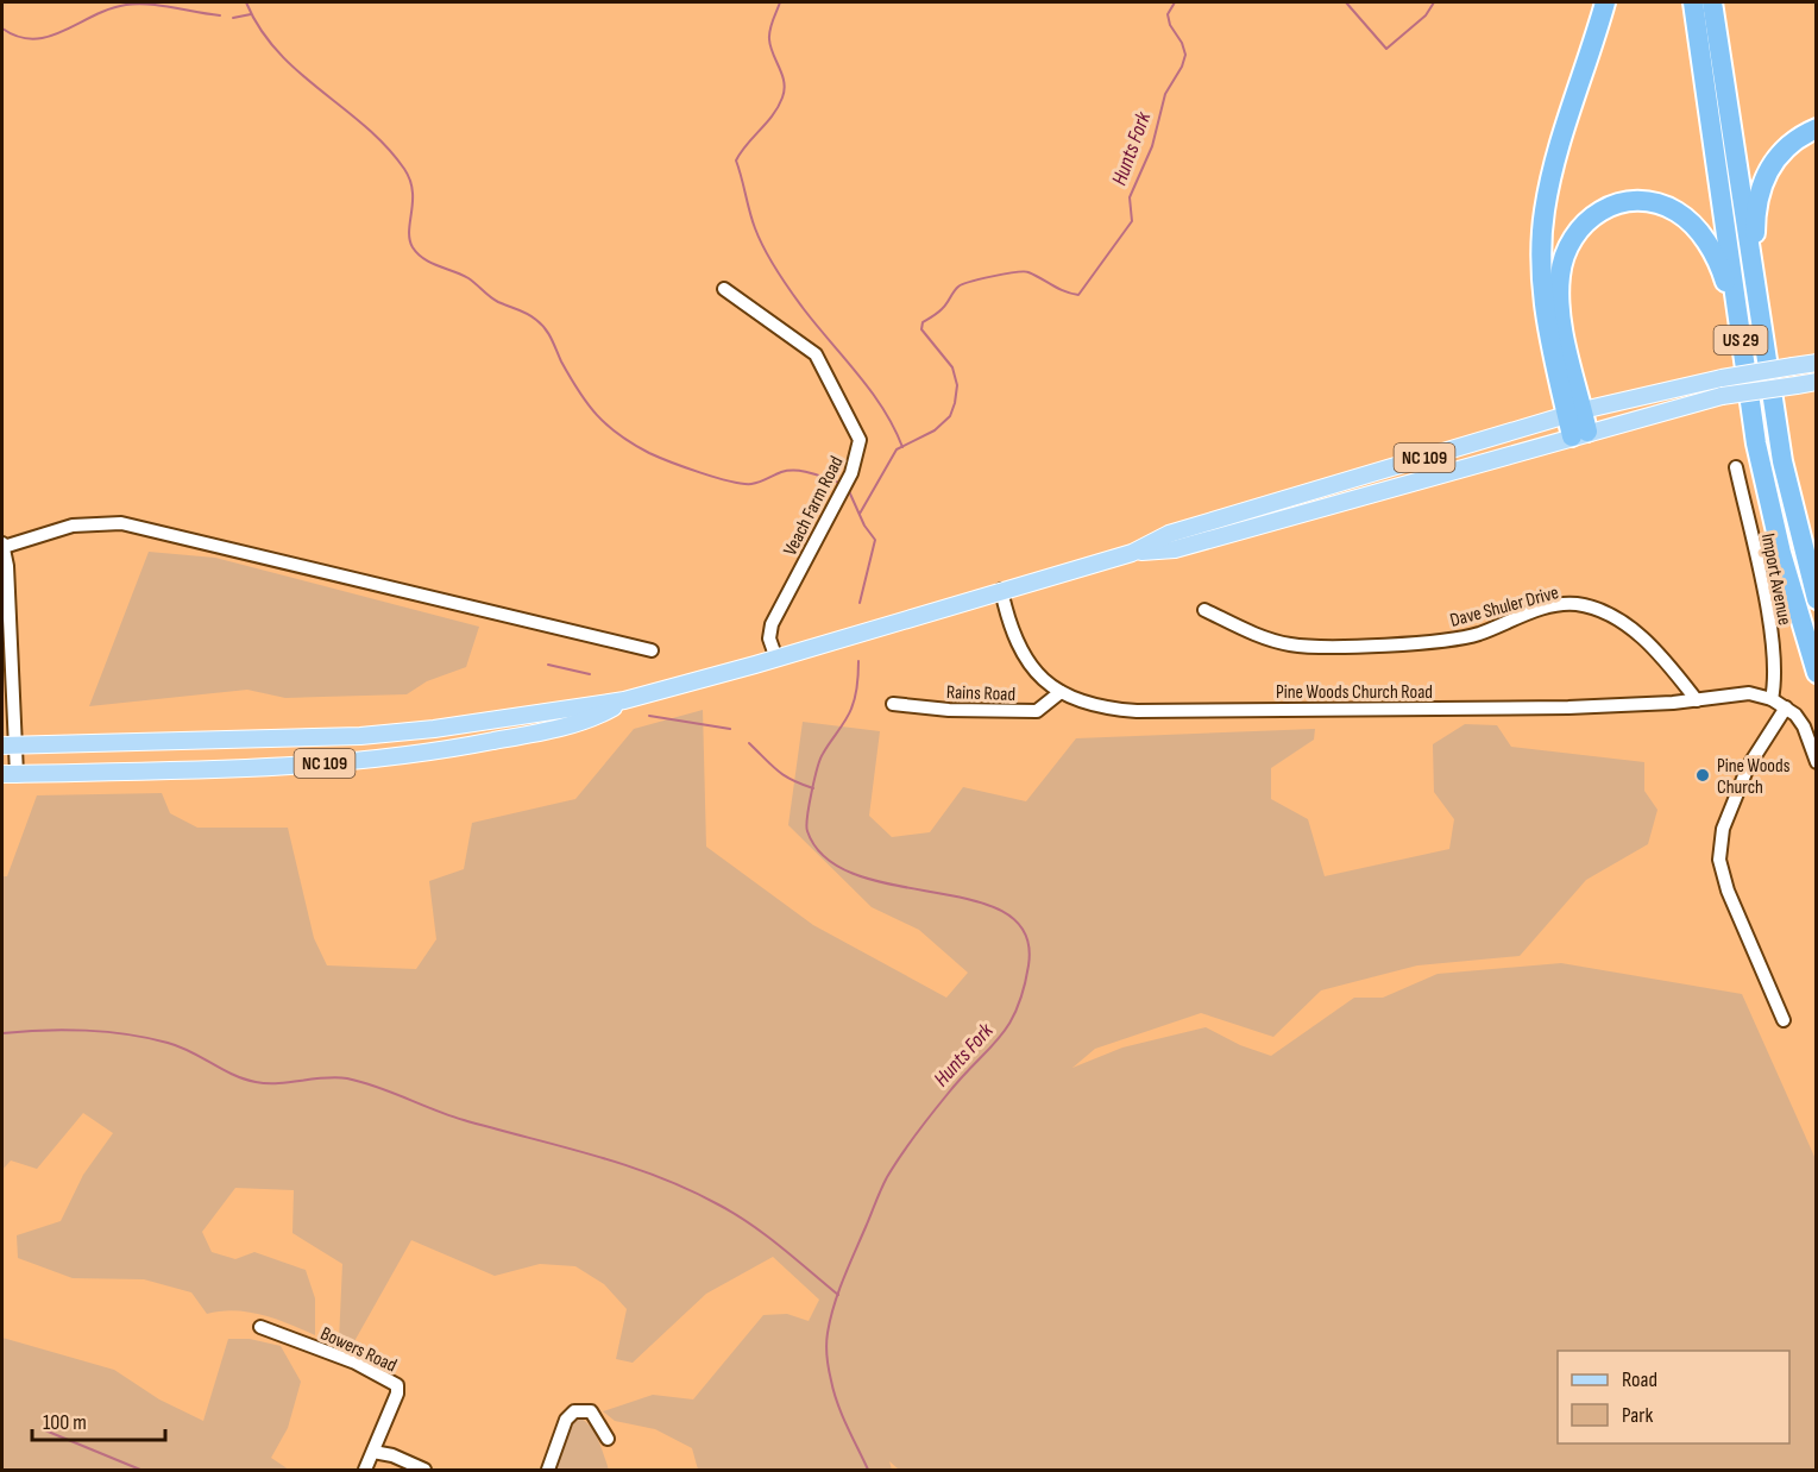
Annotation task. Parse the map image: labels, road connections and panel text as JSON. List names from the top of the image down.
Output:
{
  "streets": {
    "highway": ["US 29"],
    "main road": ["NC 109"],
    "street": [
      "Veach Farm Road",
      "Import Avenue",
      "Dave Shuler Drive",
      "Pine Woods Church Road",
      "Rains Road",
      "Bowers Road"
    ]
  },
  "crossings": [
    ["NC 109", "Veach Farm Road"],
    ["NC 109", "Pine Woods Church Road"],
    ["Import Avenue", "Pine Woods Church Road"],
    ["Dave Shuler Drive", "Pine Woods Church Road"],
    ["Pine Woods Church Road", "Rains Road"]
  ],
  "water": ["Hunts Fork"],
  "places": ["Pine Woods Church"],
  "legend": ["Road", "Park"],
  "scale_bar": "100 m"
}
